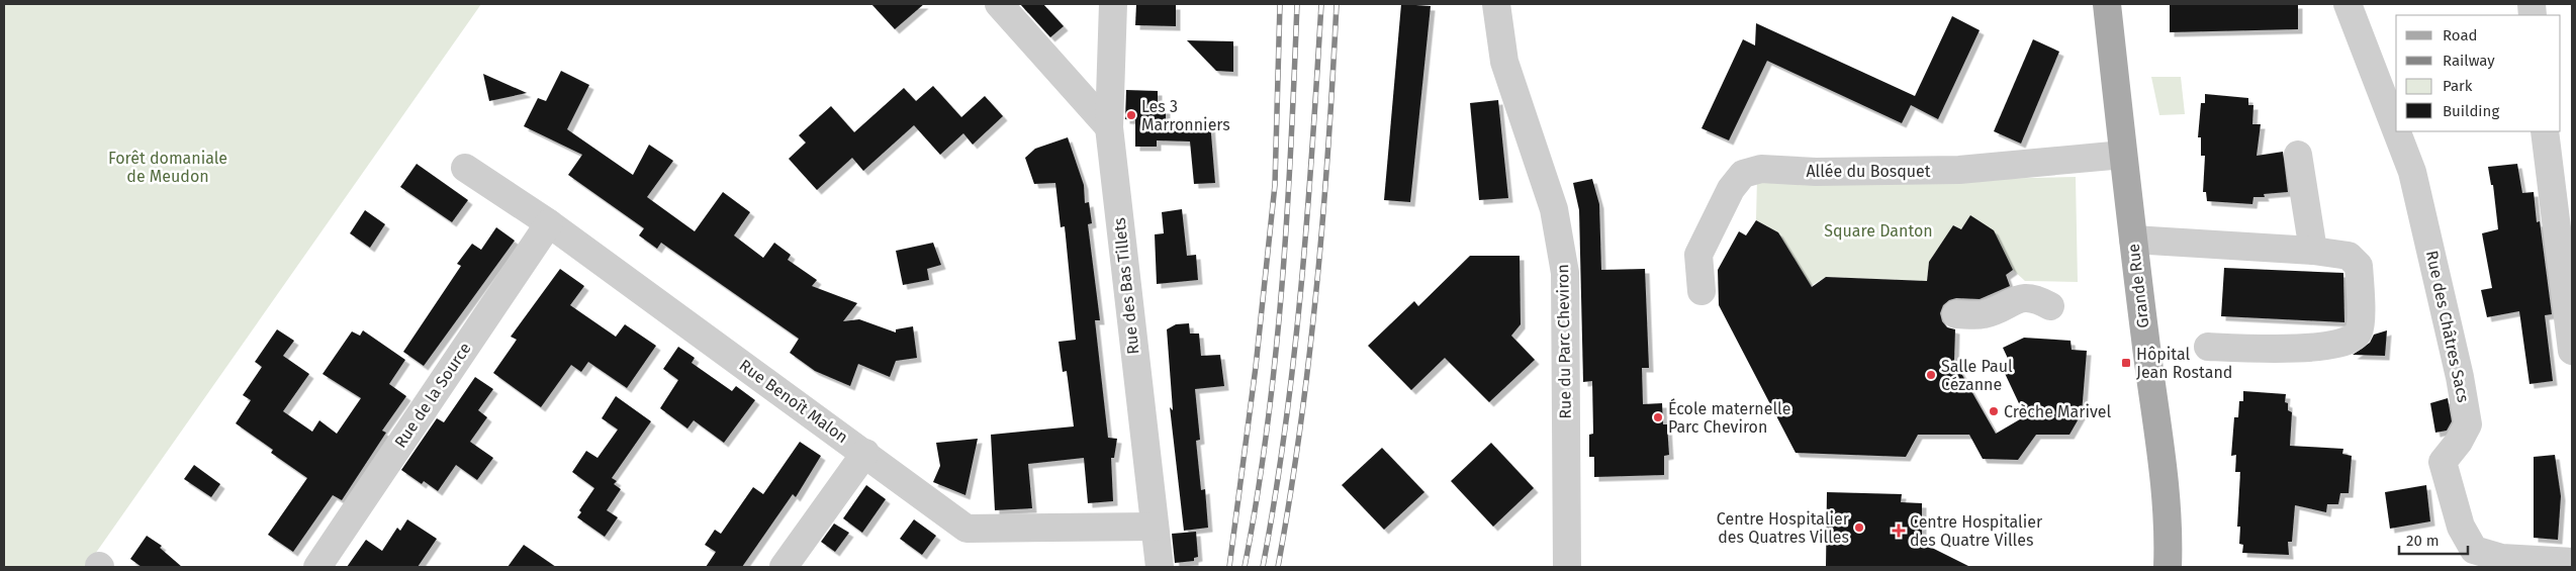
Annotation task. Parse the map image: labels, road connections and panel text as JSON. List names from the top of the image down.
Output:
{
  "streets": {
    "main road": ["Grande Rue"],
    "street": [
      "Allée du Bosquet",
      "Rue des Bas Tillets",
      "Rue des Châtres Sacs",
      "Rue du Parc Cheviron",
      "Rue de la Source",
      "Rue Benoît Malon"
    ]
  },
  "crossings": [
    ["Allée du Bosquet", "Grande Rue"],
    ["Rue des Bas Tillets", "Rue Benoît Malon"],
    ["Rue de la Source", "Rue Benoît Malon"]
  ],
  "parks": ["Forêt domaniale de Meudon", "Square Danton"],
  "places": {
    "other": [
      "Les 3 Marronniers",
      "Salle Paul Cézanne",
      "Crèche Marivel",
      "École maternelle Parc Cheviron",
      "Centre Hospitalier des Quatres Villes"
    ],
    "transit": ["Hôpital Jean Rostand"],
    "health": ["Centre Hospitalier des Quatre Villes"]
  },
  "legend": [
    "Road",
    "Railway",
    "Park",
    "Building"
  ],
  "scale_bar": "20 m"
}
